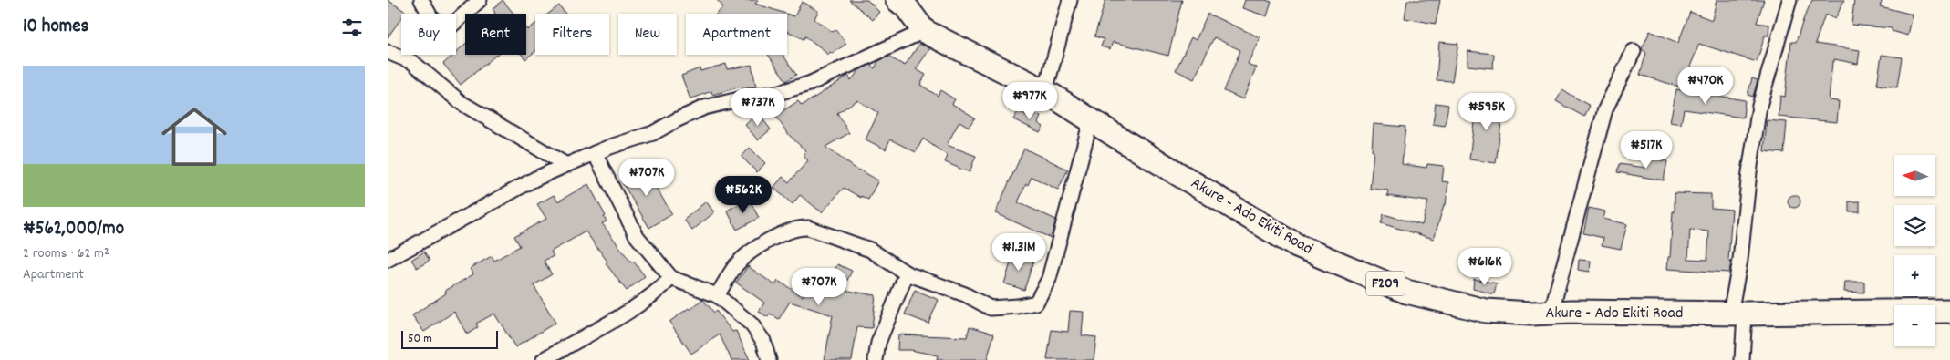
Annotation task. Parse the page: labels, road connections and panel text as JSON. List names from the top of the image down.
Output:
{
  "streets": {
    "main road": ["Akure - Ado Ekiti Road", "F209"]
  },
  "scale_bar": "50 m",
  "north": "left",
  "page": {
    "heading": "10 homes",
    "chip": [
      "Buy",
      "Rent",
      "Filters",
      "New",
      "Apartment"
    ],
    "list": [
      {
        "name": "₦562,000/mo",
        "note": "2 rooms · 62 m² · Apartment"
      }
    ],
    "price": [
      "₦470K",
      "₦977K",
      "₦737K",
      "₦595K",
      "₦517K",
      "₦707K",
      "₦562K",
      "₦1.31M",
      "₦616K",
      "₦707K"
    ],
    "map_buttons": ["+", "−"],
    "scale": "50 m"
  }
}
